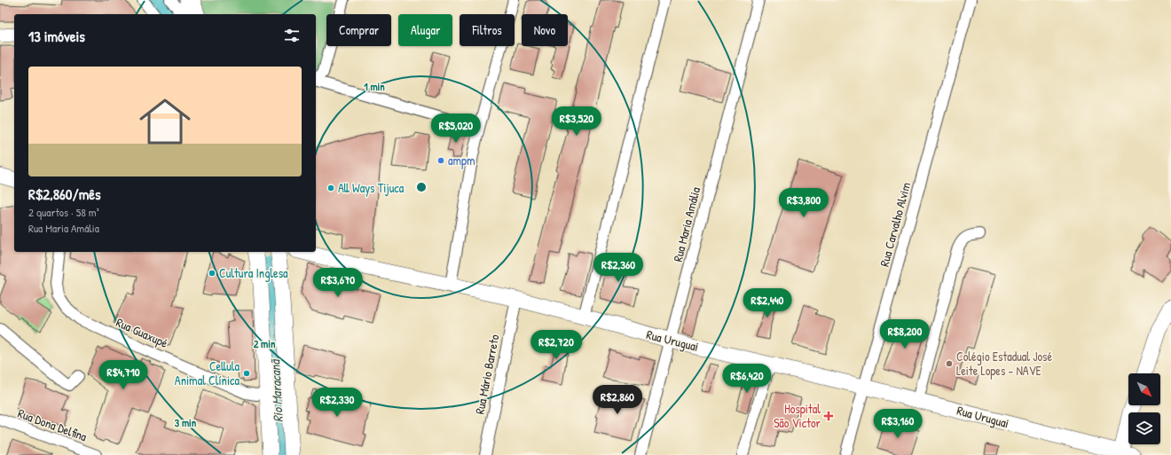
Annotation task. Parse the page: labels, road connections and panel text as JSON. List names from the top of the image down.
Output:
{
  "streets": {
    "main road": ["Rua Uruguai"],
    "street": [
      "Rua Maria Amália",
      "Rua Carvalho Alvim",
      "Rua Guaxupé",
      "Rua Mário Barreto",
      "Rua Dona Delfina"
    ]
  },
  "crossings": [
    ["Rua Maria Amália", "Rua Uruguai"],
    ["Rua Carvalho Alvim", "Rua Uruguai"],
    ["Rua Uruguai", "Rua Mário Barreto"]
  ],
  "water": ["Rio Maracanã"],
  "places": {
    "other": [
      "ampm",
      "All Ways Tijuca",
      "Cultura Inglesa",
      "Colégio Estadual José Leite Lopes - NAVE",
      "Cellula Animal Clínica"
    ],
    "health": ["Hospital São Victor"]
  },
  "north": "bottom right",
  "page": {
    "chip": [
      "Comprar",
      "Alugar",
      "Filtros",
      "Novo"
    ],
    "heading": "13 imóveis",
    "list": [
      {
        "name": "R$2,860/mês",
        "note": "2 quartos · 58 m² · Rua Maria Amália"
      }
    ],
    "price": [
      "R$3,520",
      "R$5,020",
      "R$3,800",
      "R$2,360",
      "R$3,670",
      "R$2,440",
      "R$8,200",
      "R$2,720",
      "R$4,710",
      "R$6,420",
      "R$2,860",
      "R$2,330",
      "R$3,160"
    ]
  },
  "rings": ["1 min", "2 min", "3 min"]
}
